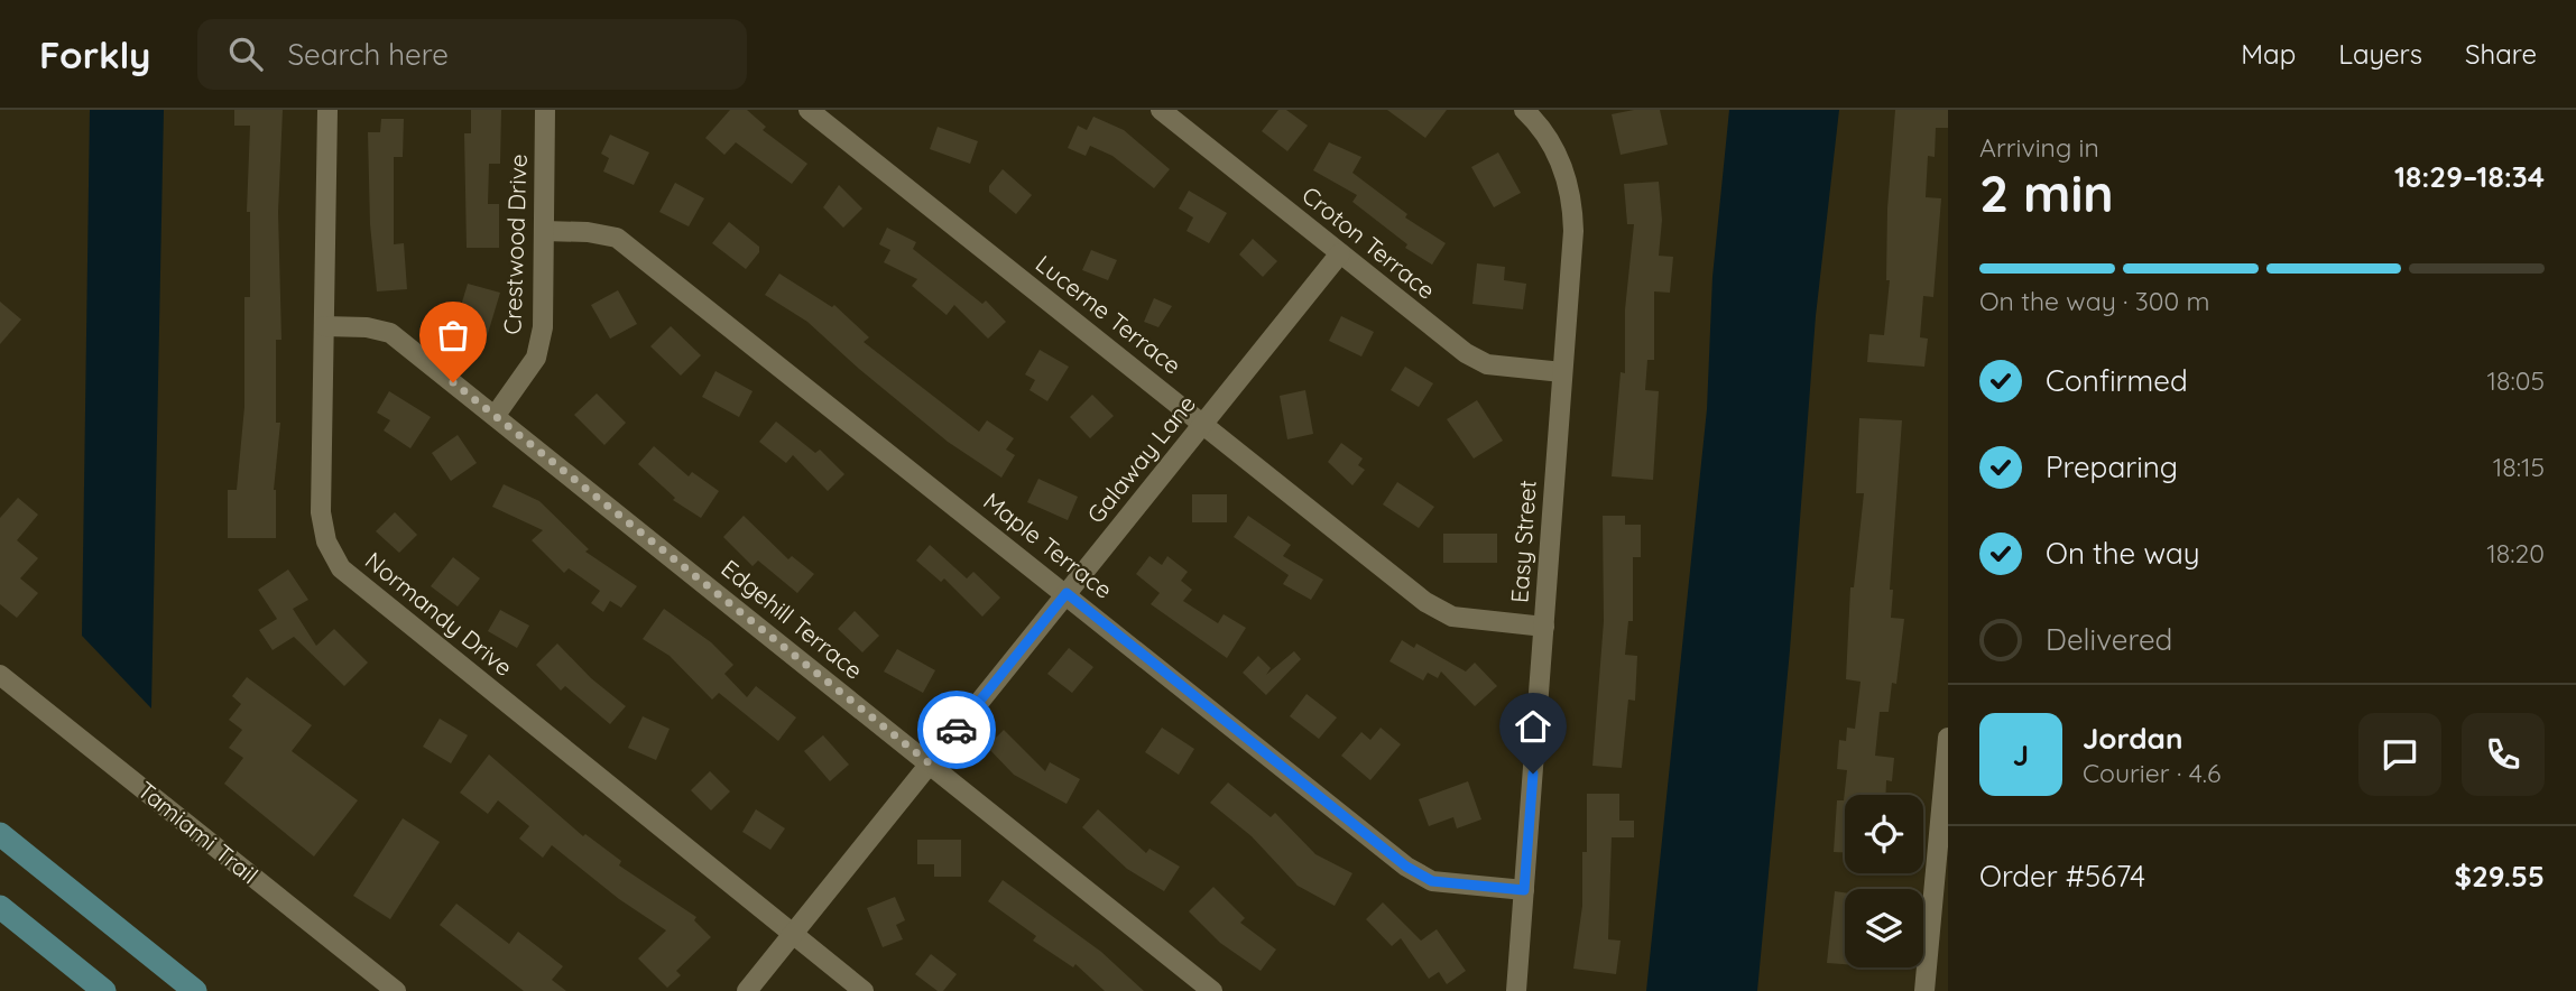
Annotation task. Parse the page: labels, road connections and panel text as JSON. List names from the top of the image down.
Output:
{
  "streets": {
    "street": [
      "Croton Terrace",
      "Crestwood Drive",
      "Lucerne Terrace",
      "Galaway Lane",
      "Easy Street",
      "Maple Terrace",
      "Normandy Drive",
      "Edgehill Terrace",
      "Tamiami Trail"
    ]
  },
  "crossings": [
    ["Croton Terrace", "Galaway Lane"],
    ["Croton Terrace", "Easy Street"],
    ["Crestwood Drive", "Maple Terrace"],
    ["Crestwood Drive", "Edgehill Terrace"],
    ["Lucerne Terrace", "Galaway Lane"],
    ["Lucerne Terrace", "Easy Street"],
    ["Galaway Lane", "Maple Terrace"],
    ["Galaway Lane", "Normandy Drive"],
    ["Galaway Lane", "Edgehill Terrace"],
    ["Easy Street", "Maple Terrace"],
    ["Normandy Drive", "Edgehill Terrace"]
  ],
  "page": {
    "header": "Forkly",
    "search": "Search here",
    "nav": ["Map", "Layers", "Share"],
    "heading": ["2 min", "Arriving in", "18:29–18:34"],
    "panel": [
      "Jordan",
      "Courier · 4.6",
      "Order #5674",
      "$29.55"
    ],
    "bar": "On the way · 300 m",
    "list": [
      ["Confirmed", "18:05"],
      ["Preparing", "18:15"],
      ["On the way", "18:20"],
      "Delivered"
    ],
    "round": "J"
  }
}
